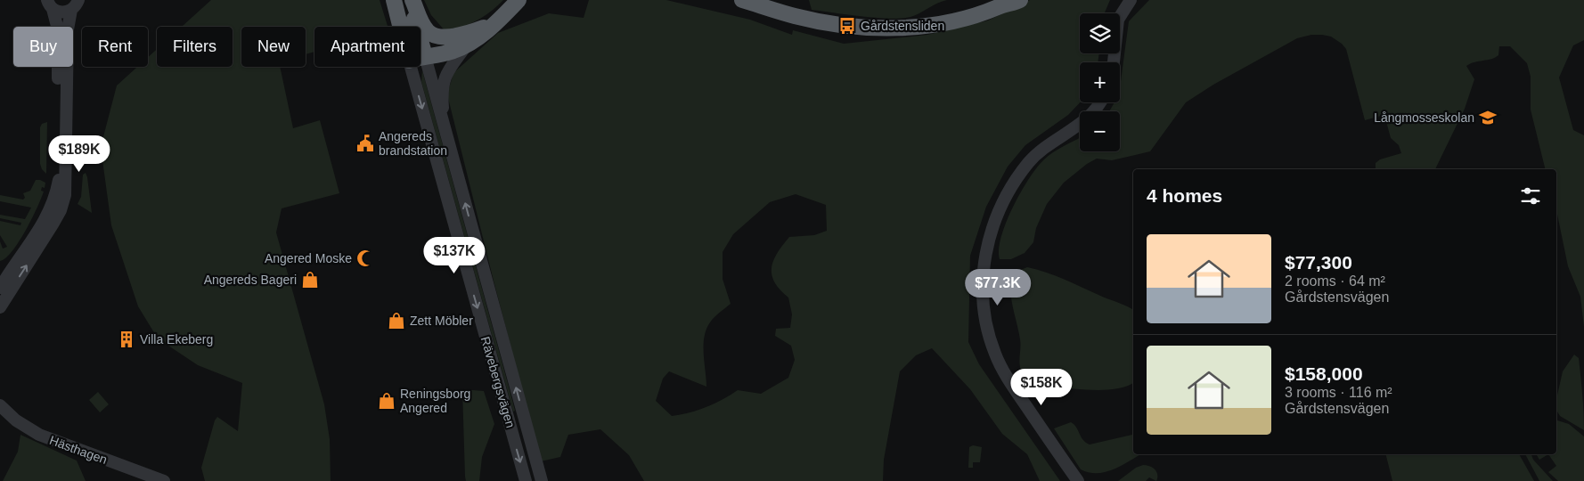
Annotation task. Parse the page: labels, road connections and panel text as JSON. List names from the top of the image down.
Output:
{
  "streets": {
    "highway": ["Rävebergsvägen"],
    "street": ["Hästhagen"]
  },
  "places": {
    "bus stop": ["Gårdstensliden"],
    "school or university": ["Långmosseskolan"],
    "public building": ["Angereds brandstation"],
    "mosque": ["Angered Moske"],
    "shop": ["Angereds Bageri", "Zett Möbler", "Reningsborg Angered"],
    "building": ["Villa Ekeberg"]
  },
  "page": {
    "map_buttons": ["+", "−"],
    "chip": [
      "Buy",
      "Rent",
      "Filters",
      "New",
      "Apartment"
    ],
    "price": [
      "$189K",
      "$137K",
      "$77.3K",
      "$158K"
    ],
    "heading": "4 homes",
    "list": [
      {
        "name": "$77,300",
        "note": "2 rooms · 64 m² · Gårdstensvägen"
      },
      {
        "name": "$158,000",
        "note": "3 rooms · 116 m² · Gårdstensvägen"
      }
    ]
  }
}
